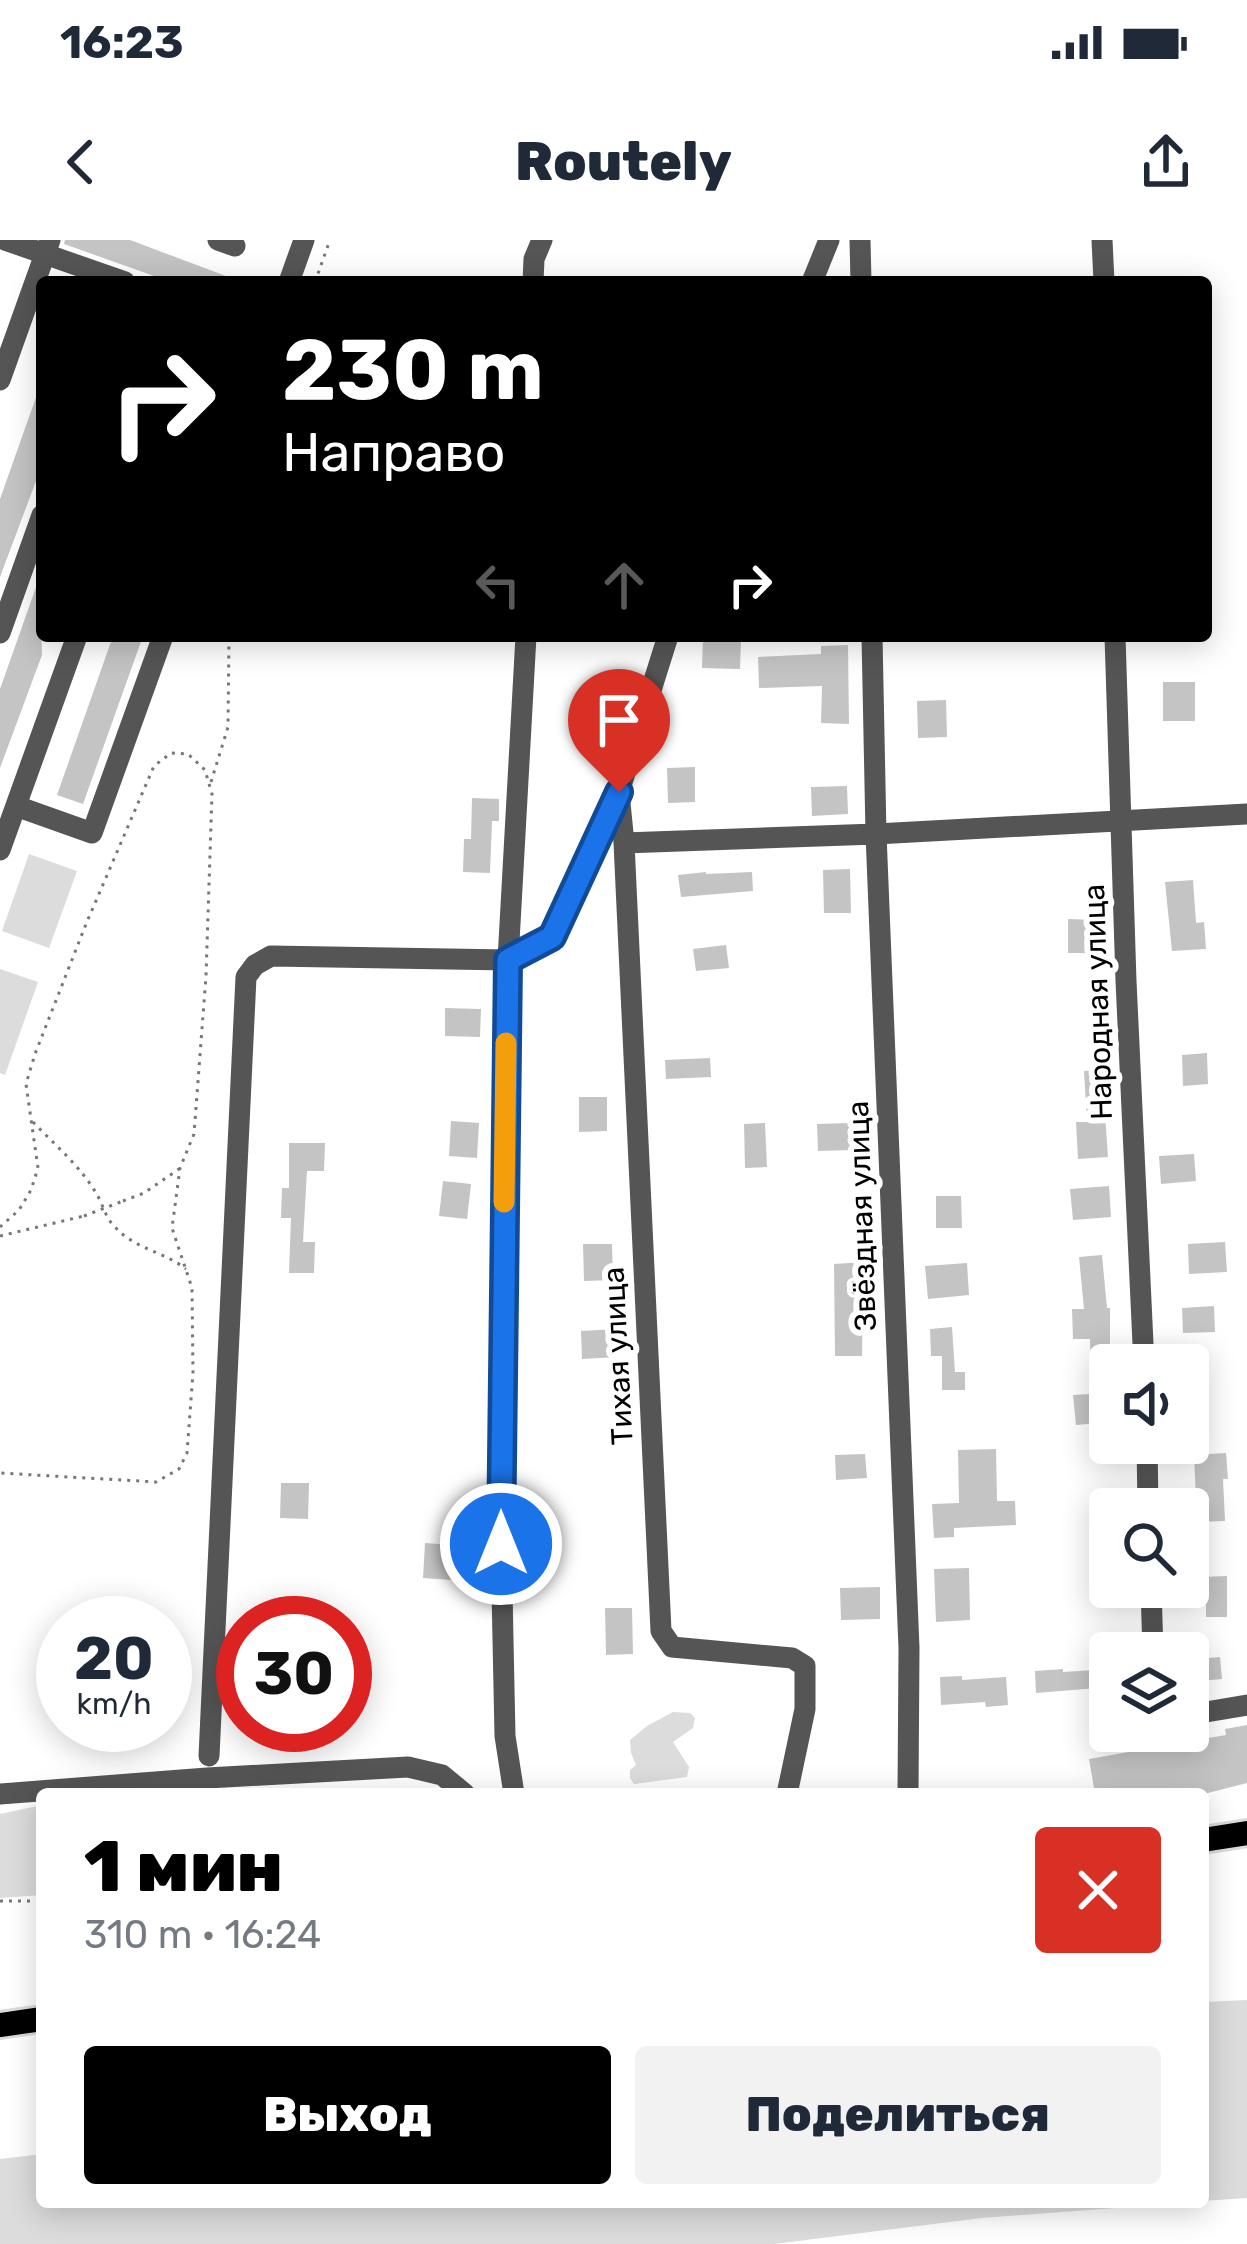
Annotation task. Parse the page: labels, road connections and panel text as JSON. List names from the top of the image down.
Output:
{
  "streets": {
    "street": ["Народная улица", "Звёздная улица", "Тихая улица"]
  },
  "page": {
    "status": "16:23",
    "header": "Routely",
    "turn": ["230 m", "Направо"],
    "speed": "20 km/h",
    "limit": "30",
    "heading": ["1 мин", "310 m · 16:24"],
    "buttons": ["Выход", "Поделиться"]
  }
}
